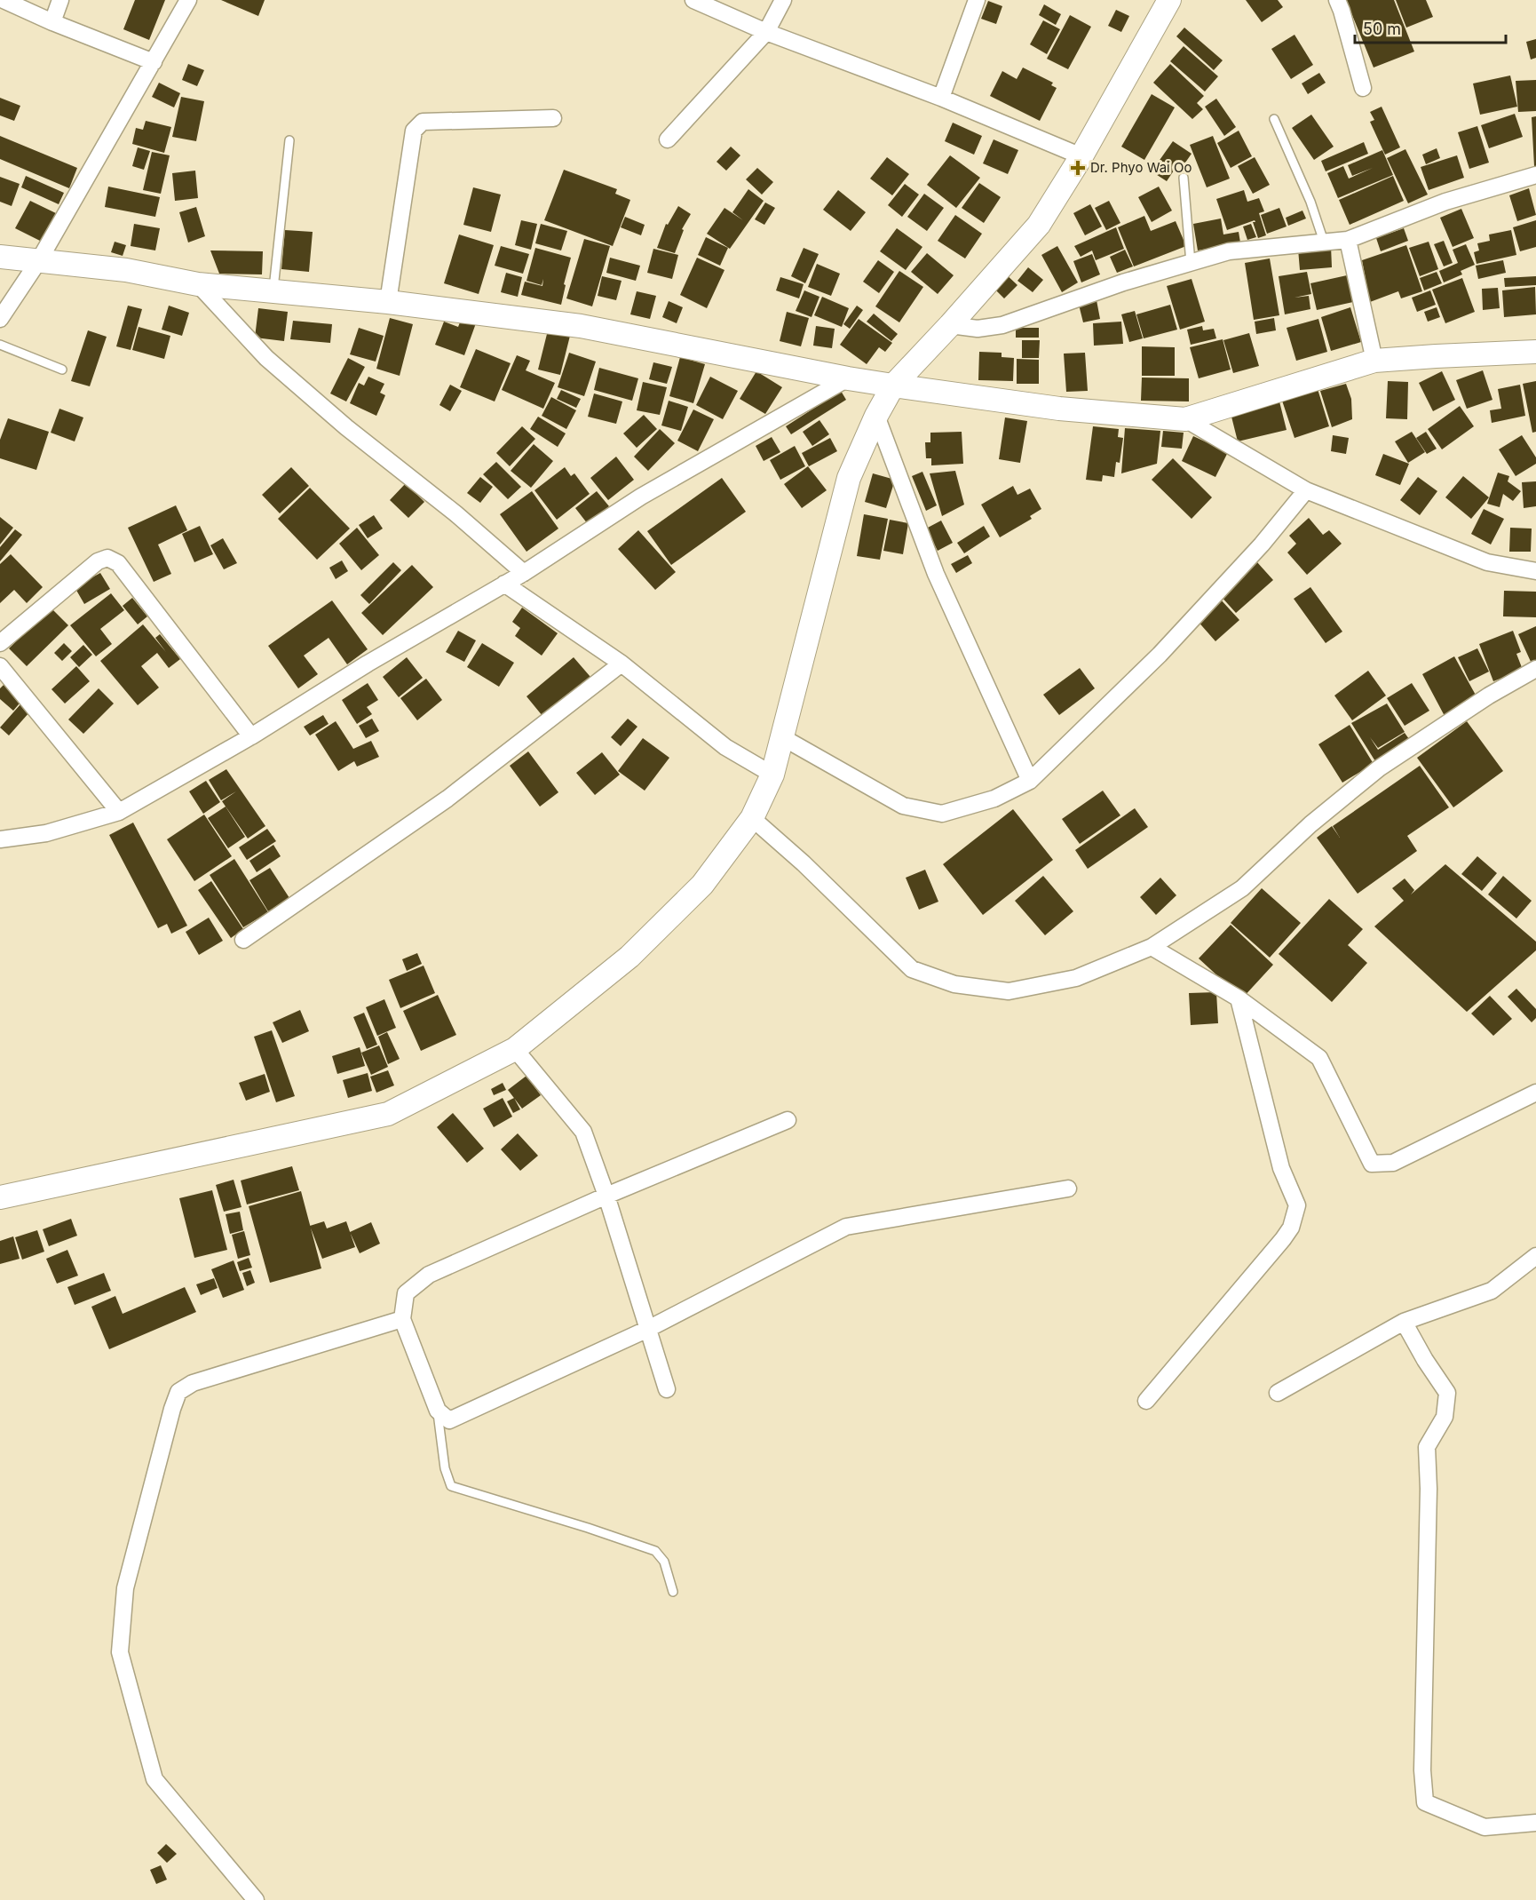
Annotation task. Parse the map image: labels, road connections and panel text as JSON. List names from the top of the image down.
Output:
{
  "places": {
    "health": ["Dr. Phyo Wai Oo"]
  },
  "scale_bar": "50 m"
}
